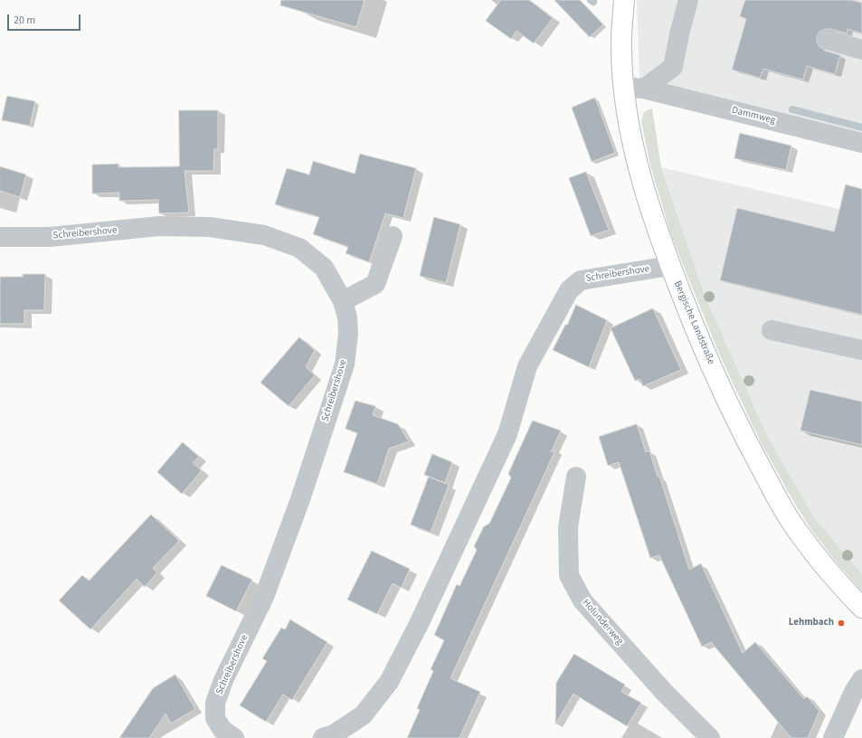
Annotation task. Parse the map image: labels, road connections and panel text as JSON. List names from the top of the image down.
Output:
{
  "streets": {
    "main road": ["Bergische Landstraße"],
    "street": ["Dammweg", "Schreibershove", "Holunderweg"]
  },
  "crossings": [
    ["Dammweg", "Bergische Landstraße"],
    ["Schreibershove", "Bergische Landstraße"]
  ],
  "places": ["Lehmbach"],
  "scale_bar": "20 m"
}
